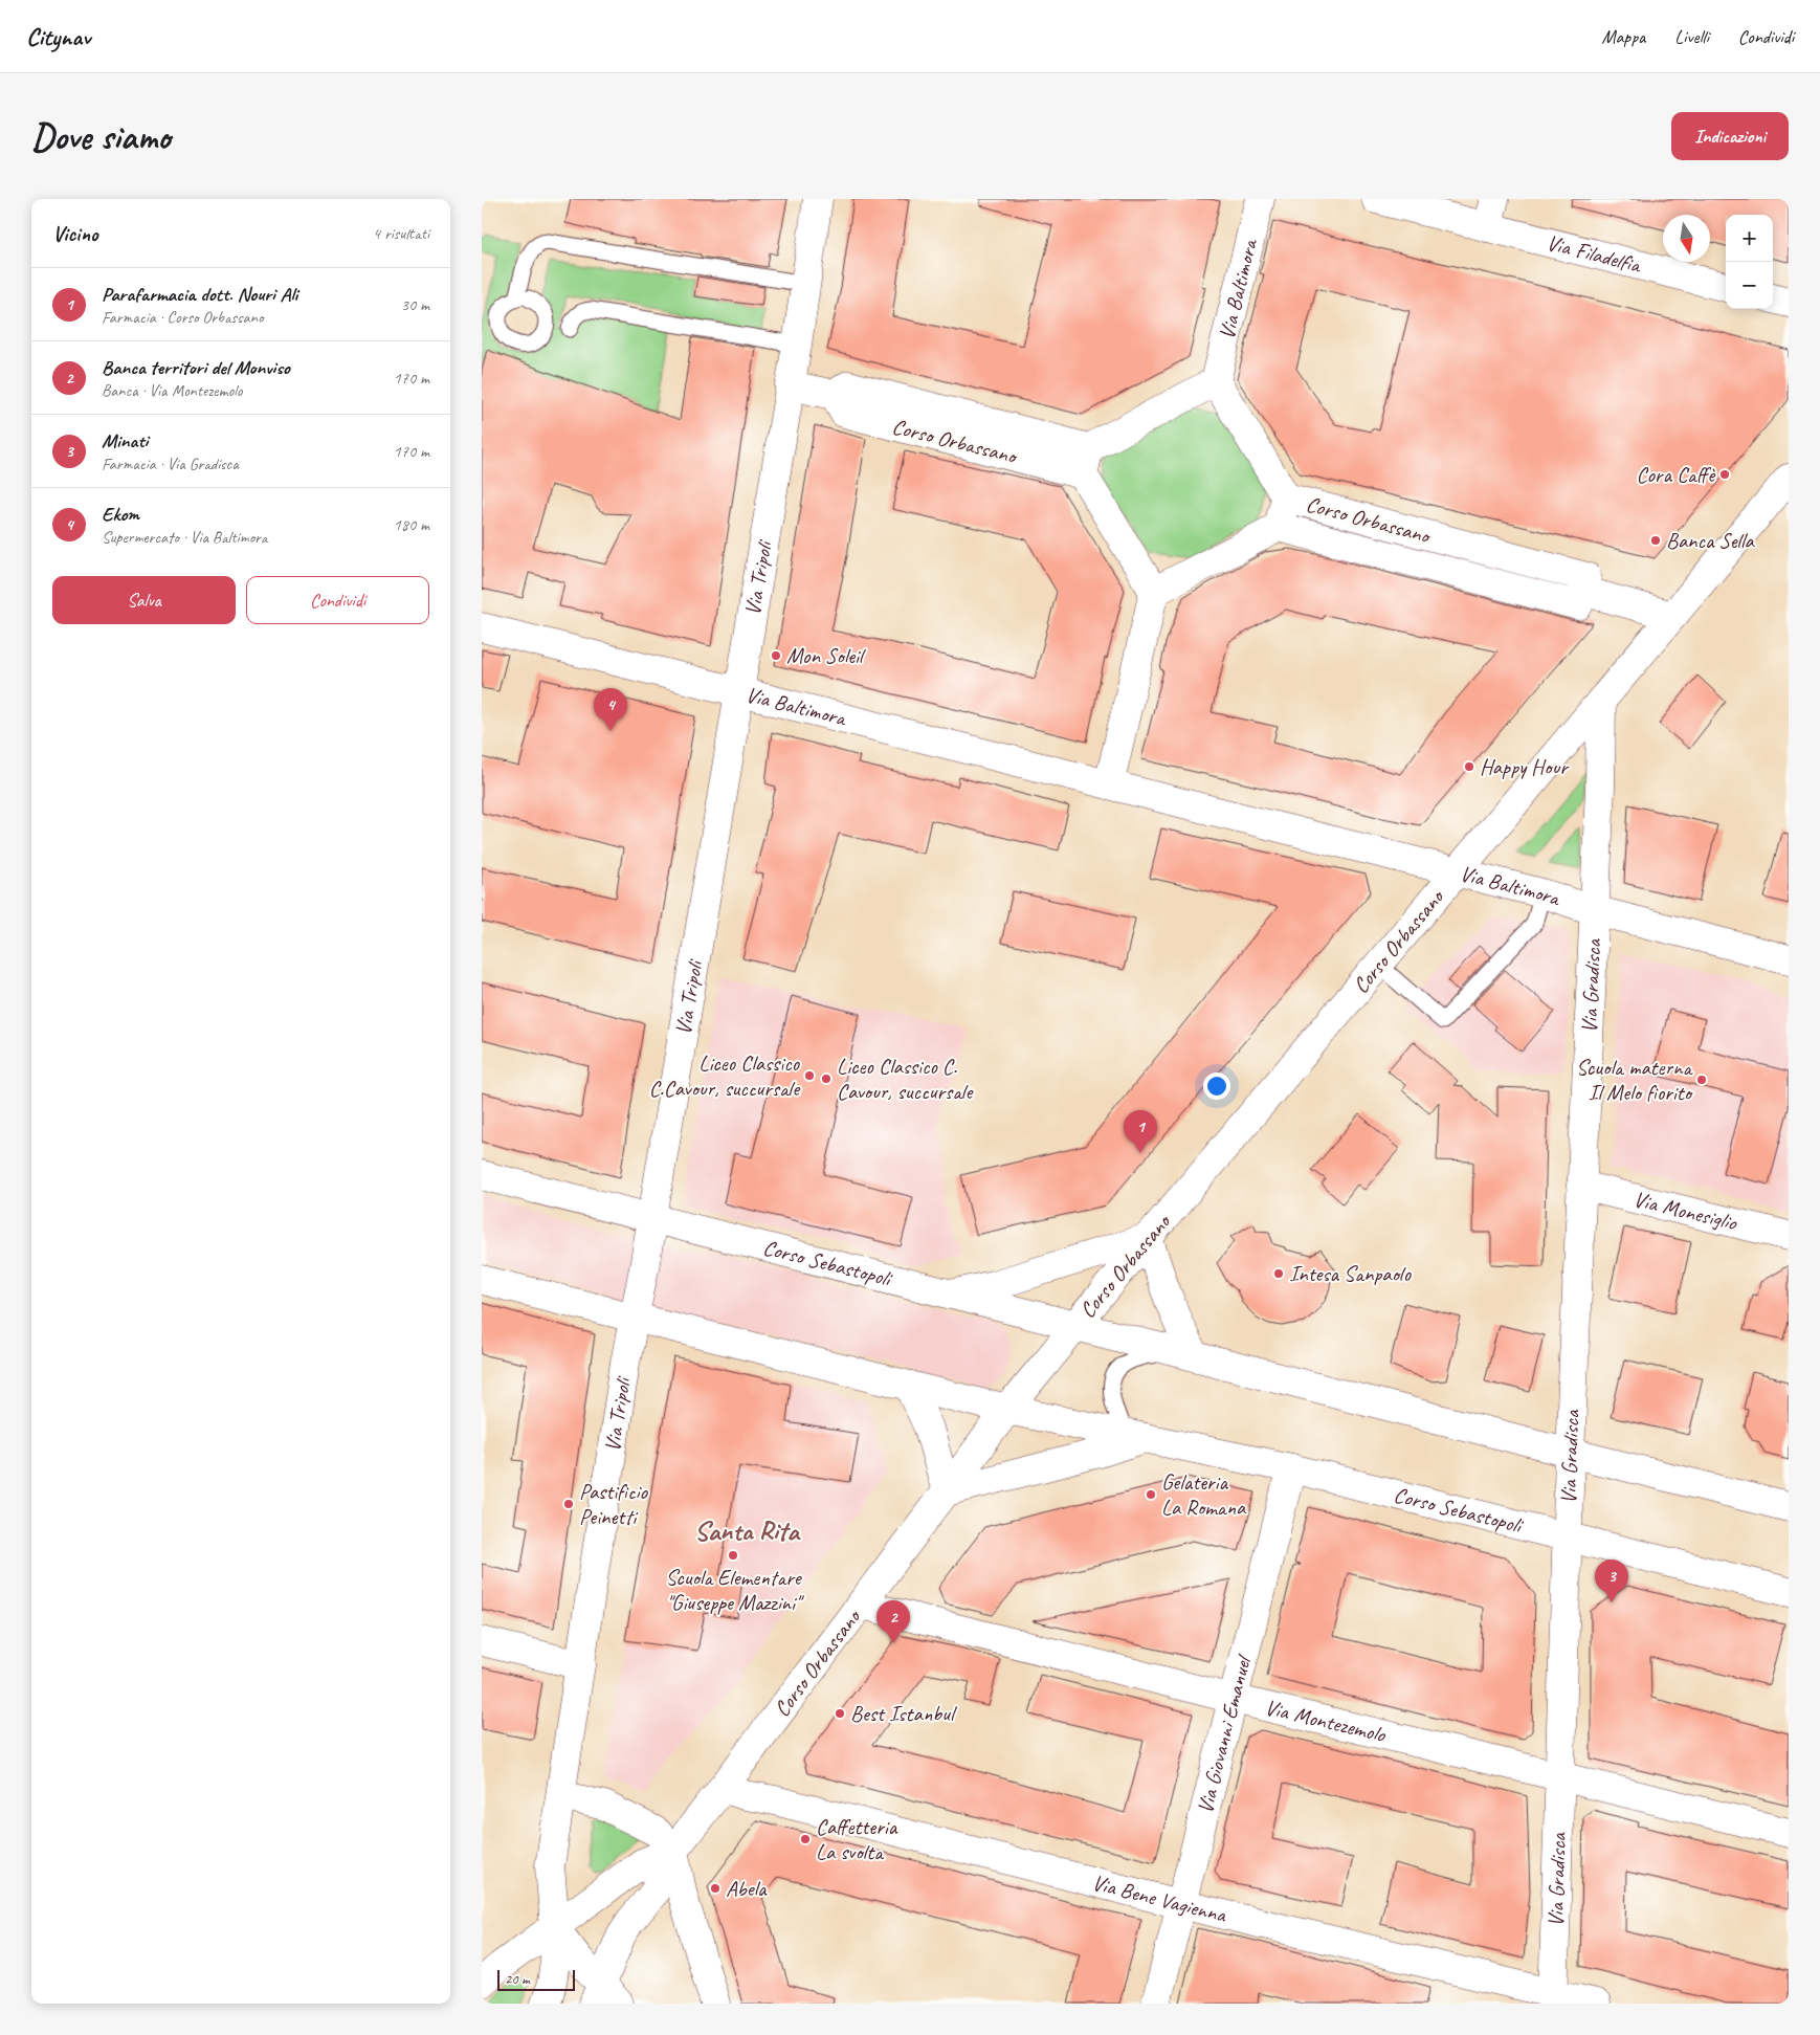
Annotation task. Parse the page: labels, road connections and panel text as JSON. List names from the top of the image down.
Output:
{
  "streets": {
    "street": [
      "Via Filadelfia",
      "Via Baltimora",
      "Corso Orbassano",
      "Via Tripoli",
      "Via Gradisca",
      "Via Monesiglio",
      "Corso Sebastopoli",
      "Via Montezemolo",
      "Via Giovanni Emanuel",
      "Via Bene Vagienna"
    ]
  },
  "crossings": [
    ["Via Baltimora", "Corso Orbassano"],
    ["Via Baltimora", "Via Tripoli"],
    ["Via Baltimora", "Via Gradisca"],
    ["Corso Orbassano", "Via Tripoli"],
    ["Corso Orbassano", "Corso Sebastopoli"],
    ["Corso Orbassano", "Via Montezemolo"],
    ["Corso Orbassano", "Via Bene Vagienna"],
    ["Via Tripoli", "Corso Sebastopoli"],
    ["Via Gradisca", "Via Monesiglio"],
    ["Via Gradisca", "Corso Sebastopoli"],
    ["Via Gradisca", "Via Montezemolo"],
    ["Via Gradisca", "Via Bene Vagienna"],
    ["Corso Sebastopoli", "Via Giovanni Emanuel"],
    ["Via Montezemolo", "Via Giovanni Emanuel"],
    ["Via Giovanni Emanuel", "Via Bene Vagienna"]
  ],
  "districts": ["Santa Rita"],
  "places": [
    "Cora Caffè",
    "Banca Sella",
    "Mon Soleil",
    "Happy Hour",
    "Liceo Classico C.Cavour, succursale",
    "Liceo Classico C. Cavour, succursale",
    "Scuola materna Il Melo fiorito",
    "Intesa Sanpaolo",
    "Gelateria La Romana",
    "Pastificio Peinetti",
    "Scuola Elementare \"Giuseppe Mazzini\"",
    "Best Istanbul",
    "Caffetteria La svolta",
    "Abela"
  ],
  "scale_bar": "20 m",
  "north": "bottom",
  "page": {
    "header": "Citynav",
    "nav": ["Mappa", "Livelli", "Condividi"],
    "buttons": [
      "Indicazioni",
      ["Salva", "Condividi"]
    ],
    "title": "Dove siamo",
    "heading": ["Vicino", "4 risultati"],
    "map_buttons": ["+", "−"],
    "list": [
      {
        "mark": "1",
        "name": "Parafarmacia dott. Nouri Ali",
        "note": "Farmacia · Corso Orbassano",
        "value": "30 m"
      },
      {
        "mark": "2",
        "name": "Banca territori del Monviso",
        "note": "Banca · Via Montezemolo",
        "value": "170 m"
      },
      {
        "mark": "3",
        "name": "Minati",
        "note": "Farmacia · Via Gradisca",
        "value": "170 m"
      },
      {
        "mark": "4",
        "name": "Ekom",
        "note": "Supermercato · Via Baltimora",
        "value": "180 m"
      }
    ],
    "pins": [
      "4",
      "1",
      "3",
      "2"
    ],
    "scale": "20 m"
  }
}
